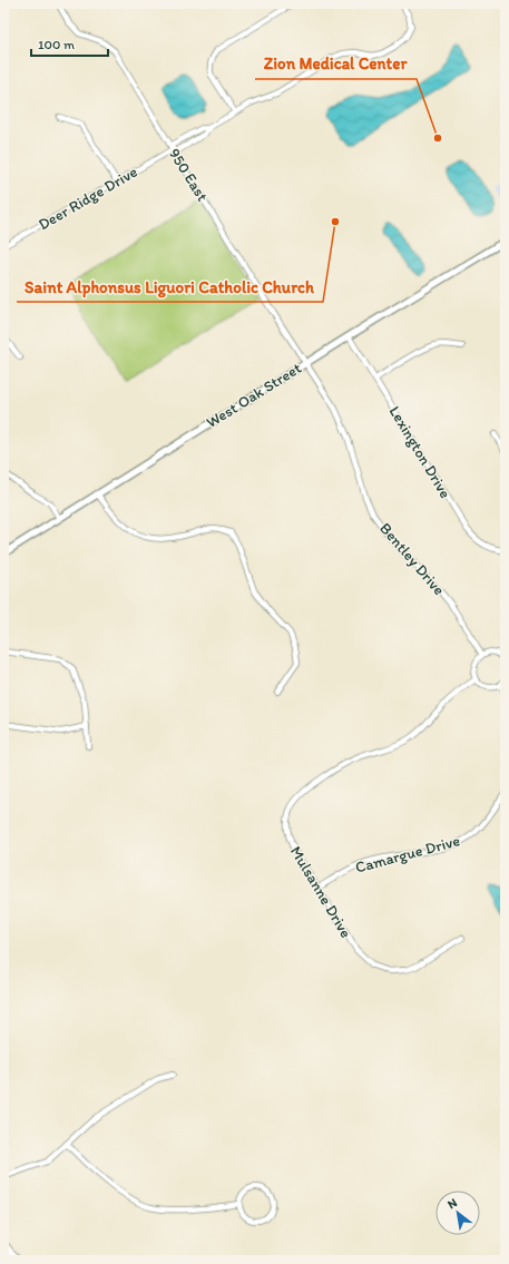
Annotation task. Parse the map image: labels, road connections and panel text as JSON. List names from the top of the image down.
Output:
{
  "streets": {
    "main road": ["West Oak Street"],
    "street": [
      "950 East",
      "Deer Ridge Drive",
      "Lexington Drive",
      "Bentley Drive",
      "Camargue Drive",
      "Mulsanne Drive"
    ]
  },
  "crossings": [
    ["950 East", "Deer Ridge Drive"],
    ["950 East", "West Oak Street"],
    ["950 East", "Bentley Drive"],
    ["West Oak Street", "Lexington Drive"],
    ["West Oak Street", "Bentley Drive"],
    ["Camargue Drive", "Mulsanne Drive"]
  ],
  "places": ["Zion Medical Center", "Saint Alphonsus Liguori Catholic Church"],
  "scale_bar": "100 m",
  "north": "top left"
}
